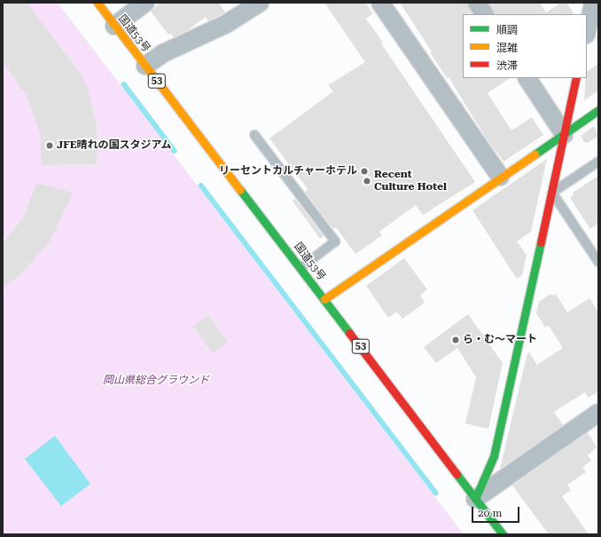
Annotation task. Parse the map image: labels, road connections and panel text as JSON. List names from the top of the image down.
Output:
{
  "streets": {
    "main road": ["国道53号", "53"]
  },
  "parks": ["岡山県総合グラウンド"],
  "places": [
    "JFE晴れの国スタジアム",
    "リーセントカルチャーホテル",
    "Recent Culture Hotel",
    "ら・む〜マート"
  ],
  "legend": ["順調", "混雑", "渋滞"],
  "scale_bar": "20 m"
}
